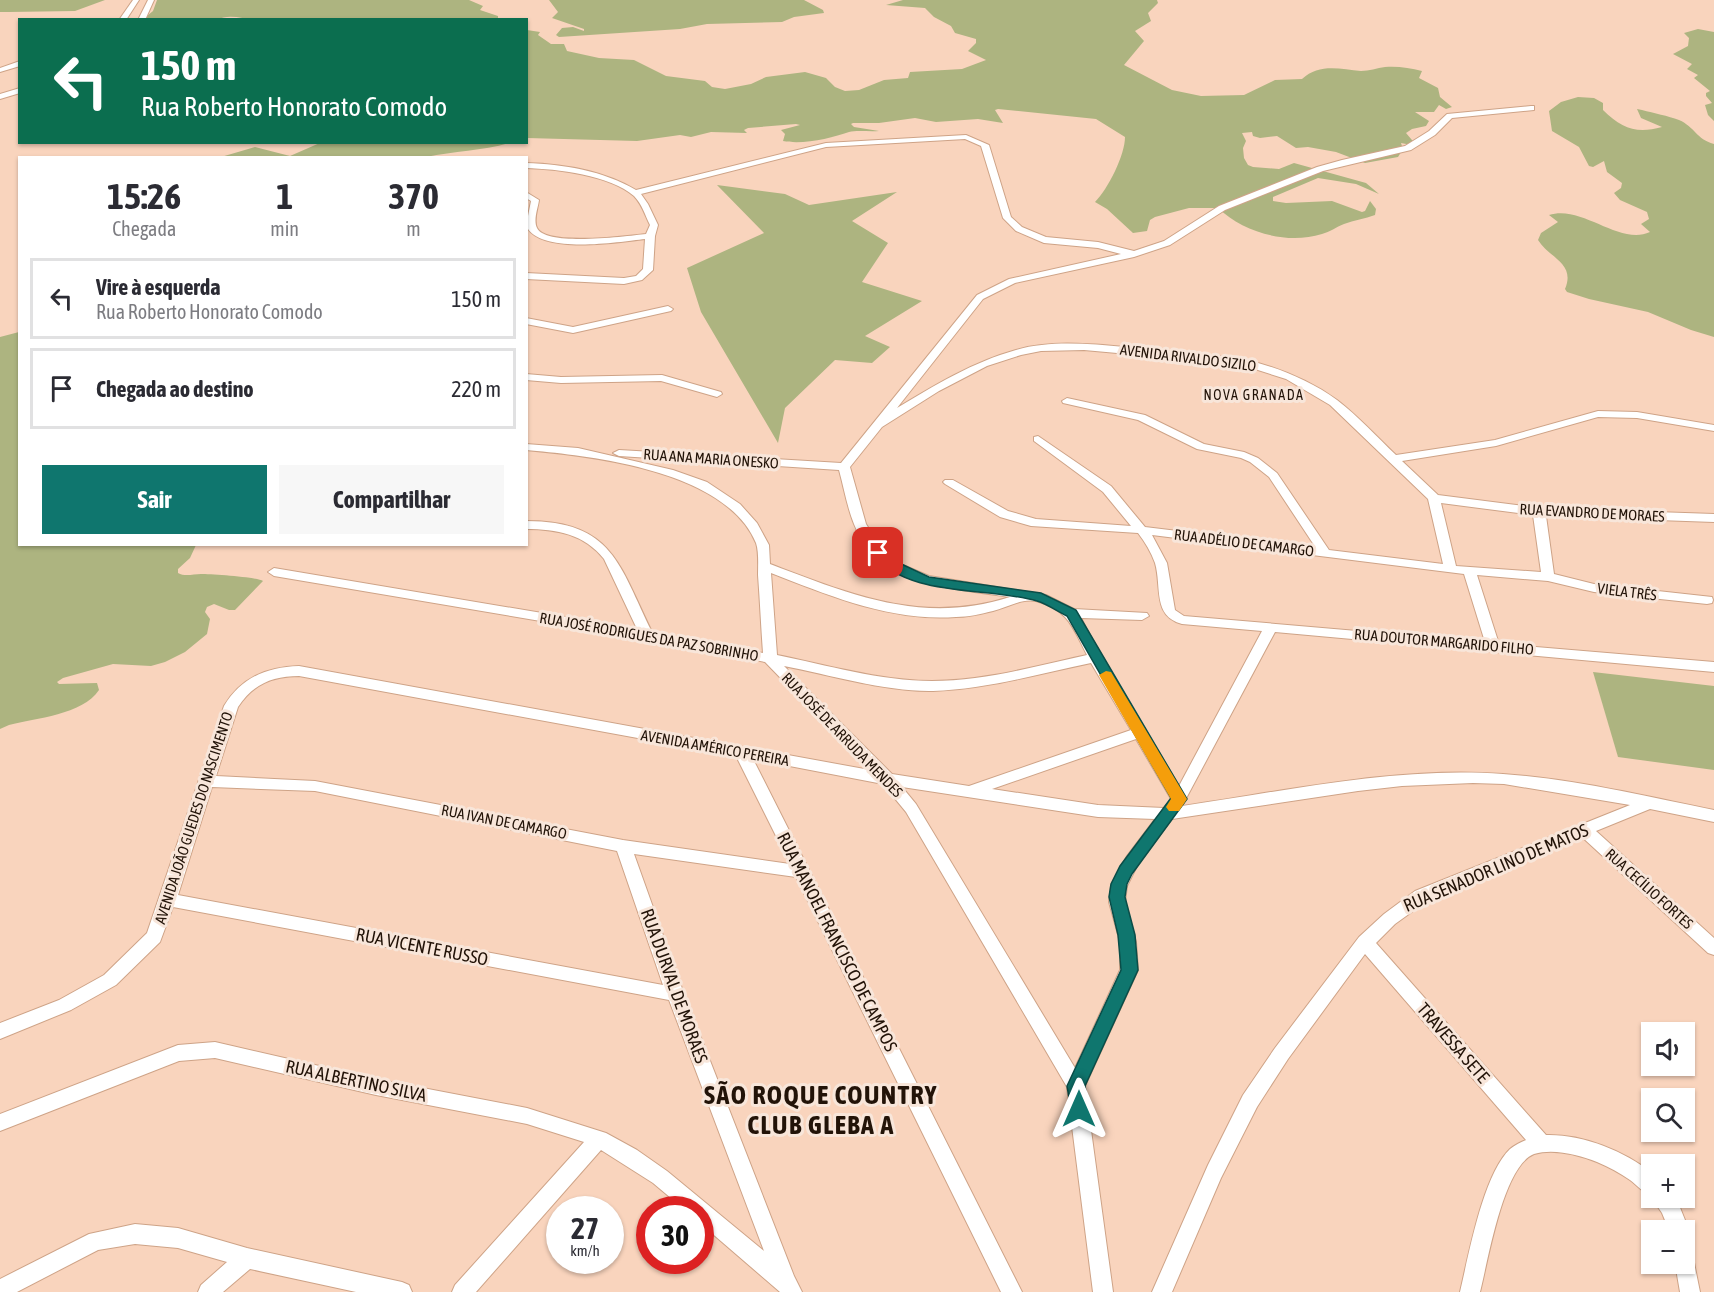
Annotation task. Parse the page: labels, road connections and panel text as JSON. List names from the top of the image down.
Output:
{
  "streets": {
    "street": [
      "AVENIDA RIVALDO SIZILO",
      "RUA ANA MARIA ONESKO",
      "RUA EVANDRO DE MORAES",
      "RUA ADÉLIO DE CAMARGO",
      "VIELA TRÊS",
      "RUA JOSÉ RODRIGUES DA PAZ SOBRINHO",
      "RUA DOUTOR MARGARIDO FILHO",
      "RUA JOSÉ DE ARRUDA MENDES",
      "AVENIDA AMÉRICO PEREIRA",
      "AVENIDA JOÃO GUEDES DO NASCIMENTO",
      "RUA IVAN DE CAMARGO",
      "RUA SENADOR LINO DE MATOS",
      "RUA CECÍLIO FORTES",
      "RUA MANOEL FRANCISCO DE CAMPOS",
      "RUA VICENTE RUSSO",
      "RUA DURVAL DE MORAES",
      "TRAVESSA SETE",
      "RUA ALBERTINO SILVA"
    ]
  },
  "crossings": [
    ["AVENIDA RIVALDO SIZILO", "RUA EVANDRO DE MORAES"],
    ["RUA ANA MARIA ONESKO", "RUA JOSÉ DE ARRUDA MENDES"],
    ["RUA ADÉLIO DE CAMARGO", "VIELA TRÊS"],
    ["RUA ADÉLIO DE CAMARGO", "RUA DOUTOR MARGARIDO FILHO"],
    ["RUA JOSÉ RODRIGUES DA PAZ SOBRINHO", "RUA JOSÉ DE ARRUDA MENDES"],
    ["RUA JOSÉ DE ARRUDA MENDES", "AVENIDA AMÉRICO PEREIRA"],
    ["AVENIDA AMÉRICO PEREIRA", "AVENIDA JOÃO GUEDES DO NASCIMENTO"],
    ["AVENIDA AMÉRICO PEREIRA", "RUA SENADOR LINO DE MATOS"],
    ["AVENIDA AMÉRICO PEREIRA", "RUA MANOEL FRANCISCO DE CAMPOS"],
    ["AVENIDA JOÃO GUEDES DO NASCIMENTO", "RUA IVAN DE CAMARGO"],
    ["AVENIDA JOÃO GUEDES DO NASCIMENTO", "RUA VICENTE RUSSO"],
    ["RUA IVAN DE CAMARGO", "RUA MANOEL FRANCISCO DE CAMPOS"],
    ["RUA IVAN DE CAMARGO", "RUA DURVAL DE MORAES"],
    ["RUA SENADOR LINO DE MATOS", "RUA CECÍLIO FORTES"],
    ["RUA SENADOR LINO DE MATOS", "TRAVESSA SETE"],
    ["RUA VICENTE RUSSO", "RUA DURVAL DE MORAES"],
    ["RUA DURVAL DE MORAES", "RUA ALBERTINO SILVA"]
  ],
  "districts": ["NOVA GRANADA", "SÃO ROQUE COUNTRY CLUB GLEBA A"],
  "page": {
    "turn": ["150 m", "Rua Roberto Honorato Comodo"],
    "eta": [
      "15:26",
      "Chegada",
      "1",
      "min",
      "370",
      "m"
    ],
    "list": [
      {
        "name": "Vire à esquerda",
        "note": "Rua Roberto Honorato Comodo",
        "value": "150 m"
      },
      {
        "name": "Chegada ao destino",
        "value": "220 m"
      }
    ],
    "buttons": ["Sair", "Compartilhar"],
    "map_buttons": ["+", "−"],
    "speed": "27 km/h",
    "limit": "30"
  }
}
